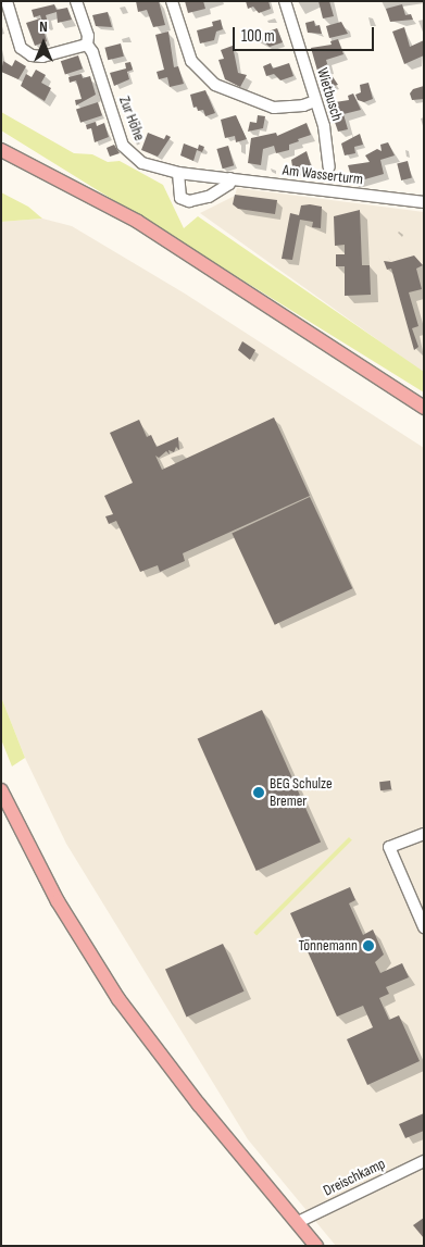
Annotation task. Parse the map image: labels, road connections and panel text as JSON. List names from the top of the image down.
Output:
{
  "streets": {
    "street": [
      "Wietbusch",
      "Zur Höhe",
      "Am Wasserturm",
      "Dreischkamp"
    ]
  },
  "crossings": [
    ["Zur Höhe", "Am Wasserturm"]
  ],
  "places": ["BEG Schulze Bremer", "Tönnemann"],
  "scale_bar": "100 m",
  "north": "top"
}
